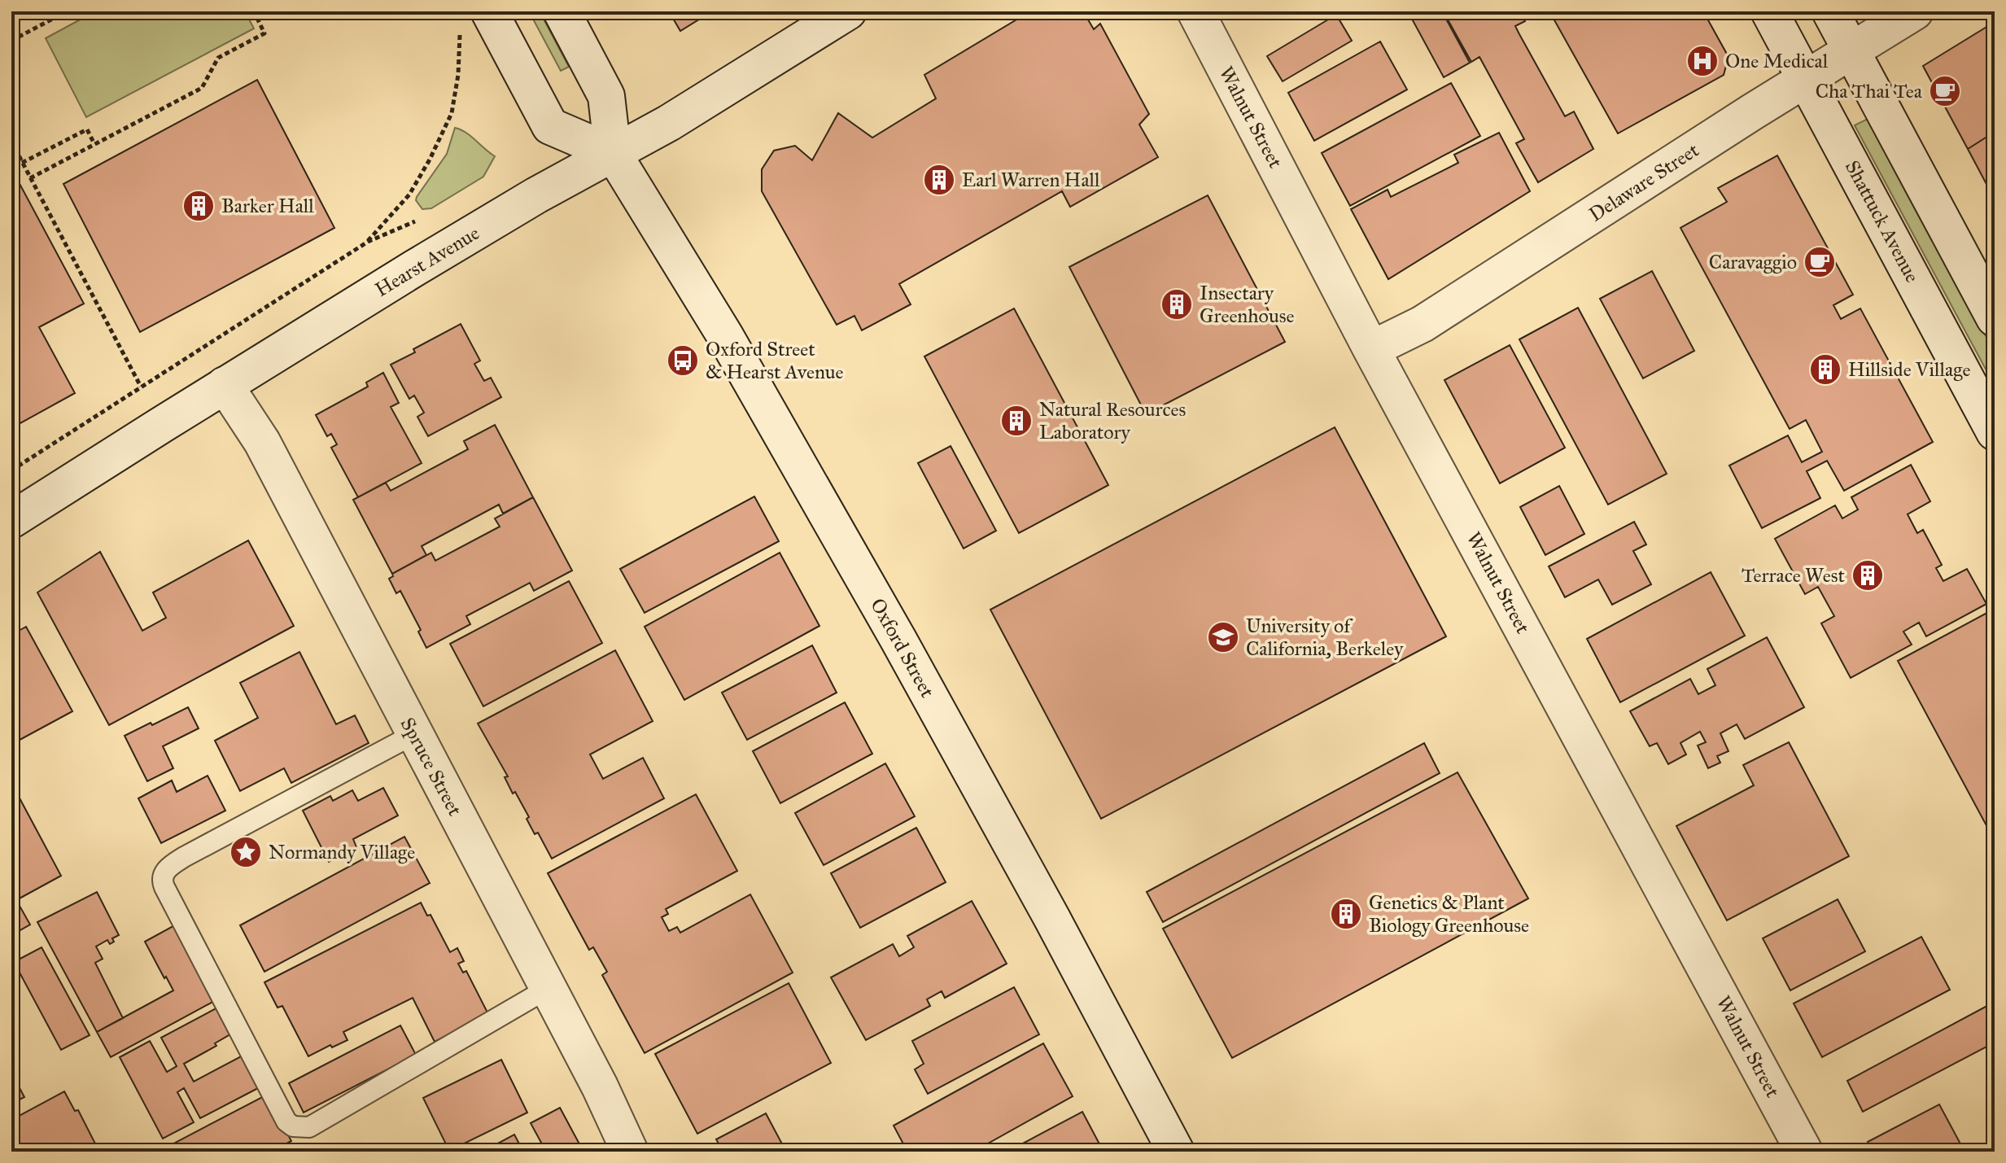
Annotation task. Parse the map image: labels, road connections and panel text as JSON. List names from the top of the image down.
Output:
{
  "streets": {
    "street": [
      "Walnut Street",
      "Delaware Street",
      "Shattuck Avenue",
      "Hearst Avenue",
      "Oxford Street",
      "Spruce Street"
    ]
  },
  "crossings": [
    ["Walnut Street", "Delaware Street"],
    ["Delaware Street", "Shattuck Avenue"],
    ["Hearst Avenue", "Oxford Street"],
    ["Hearst Avenue", "Spruce Street"]
  ],
  "places": {
    "hospital": ["One Medical"],
    "cafe": ["Cha Thai Tea", "Caravaggio"],
    "building": [
      "Earl Warren Hall",
      "Barker Hall",
      "Insectary Greenhouse",
      "Hillside Village",
      "Natural Resources Laboratory",
      "Terrace West",
      "Genetics & Plant Biology Greenhouse"
    ],
    "bus stop": ["Oxford Street & Hearst Avenue"],
    "school or university": ["University of California, Berkeley"],
    "place": ["Normandy Village"]
  }
}
